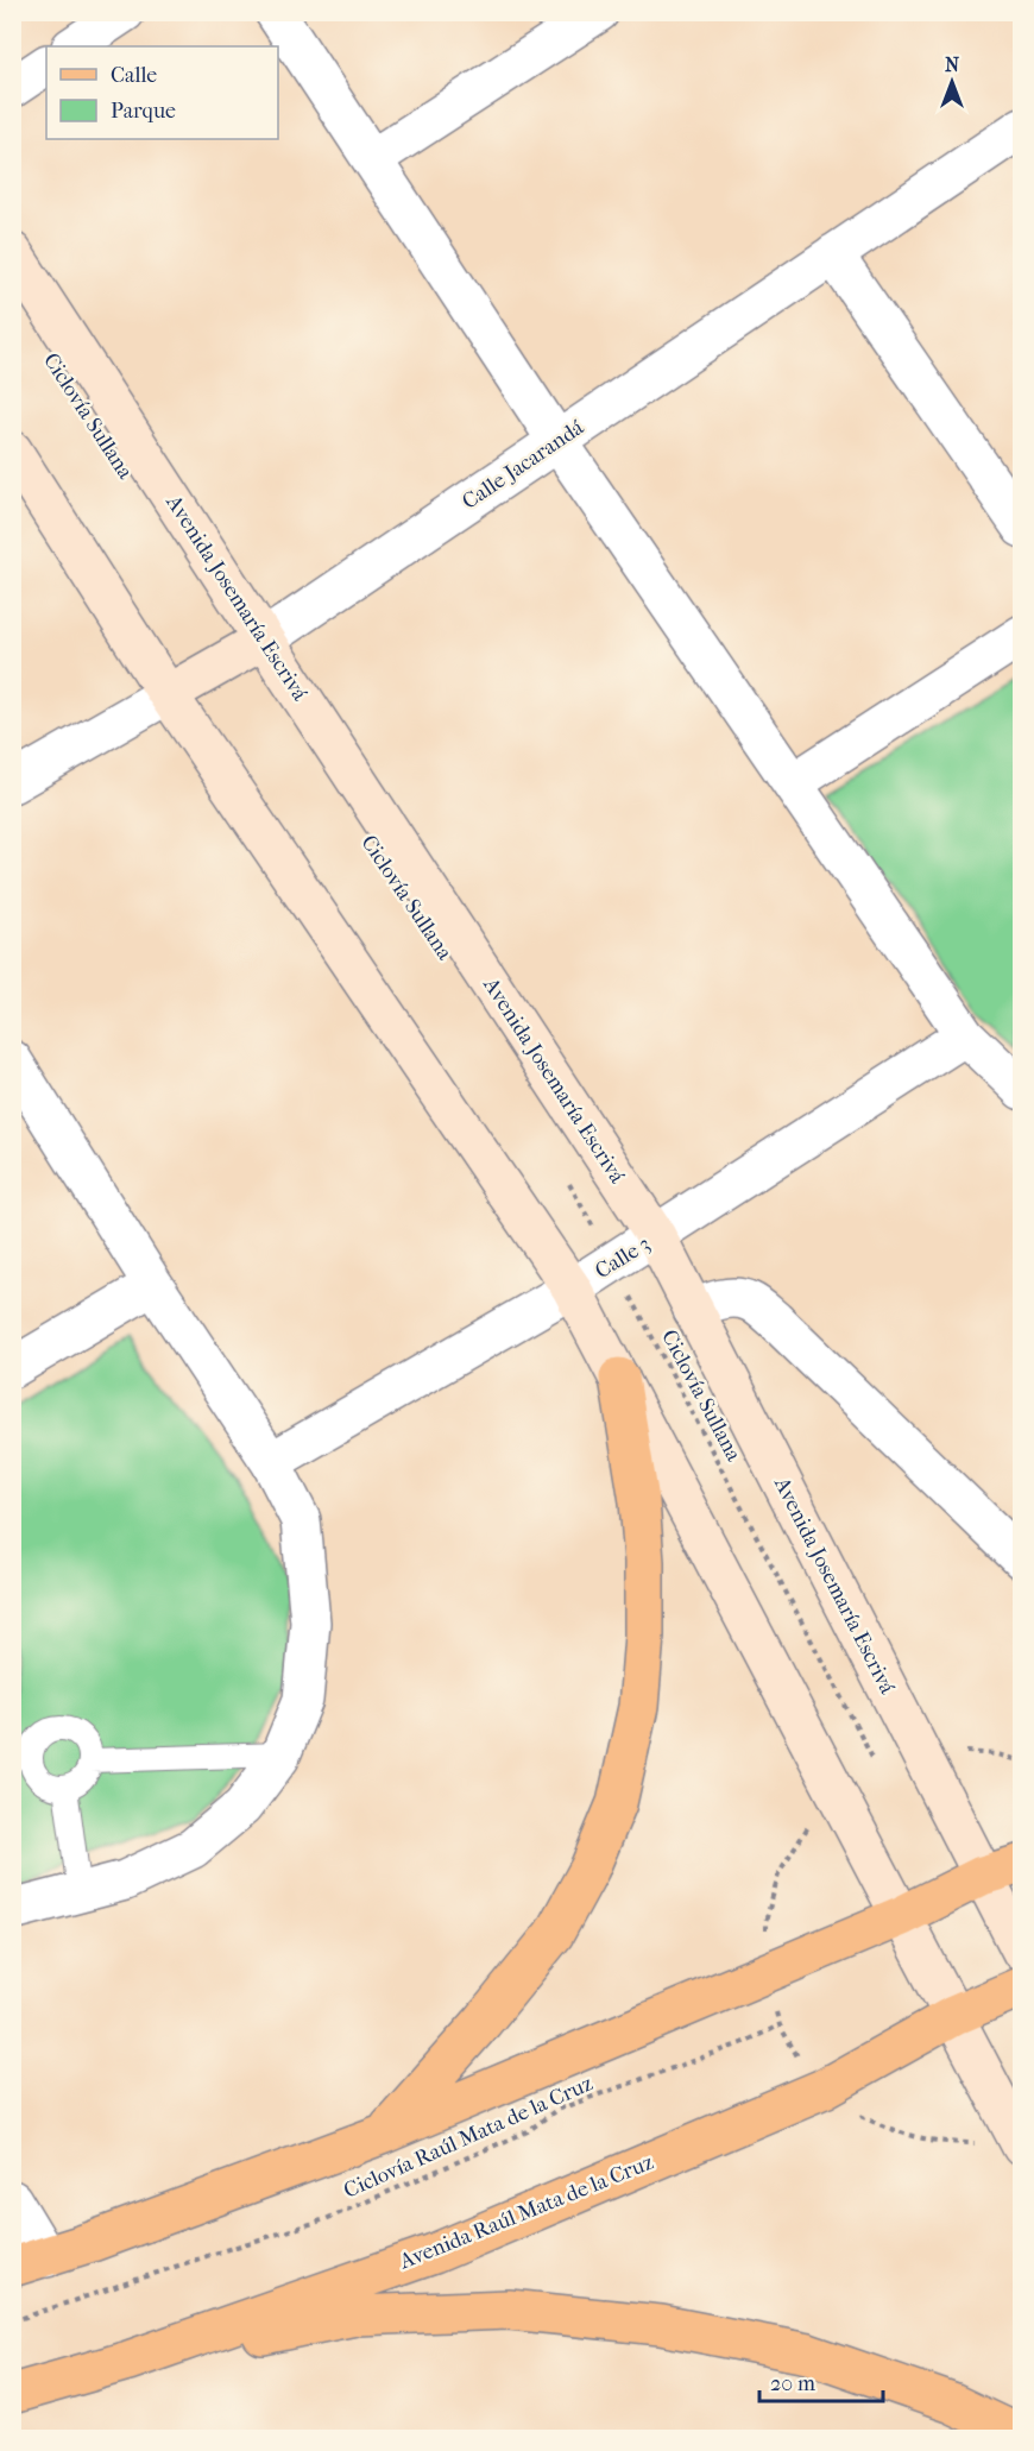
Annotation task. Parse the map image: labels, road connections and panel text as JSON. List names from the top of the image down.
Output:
{
  "streets": {
    "main road": ["Calle Jacarandá", "Avenida Josemaría Escrivá", "Avenida Raúl Mata de la Cruz"],
    "street": ["Calle 3"],
    "path": ["Ciclovía Sullana", "Ciclovía Raúl Mata de la Cruz"]
  },
  "crossings": [
    ["Ciclovía Sullana", "Calle 3"],
    ["Calle Jacarandá", "Avenida Josemaría Escrivá"],
    ["Avenida Josemaría Escrivá", "Calle 3"],
    ["Ciclovía Raúl Mata de la Cruz", "Avenida Raúl Mata de la Cruz"]
  ],
  "legend": ["Calle", "Parque"],
  "scale_bar": "20 m",
  "north": "top"
}
